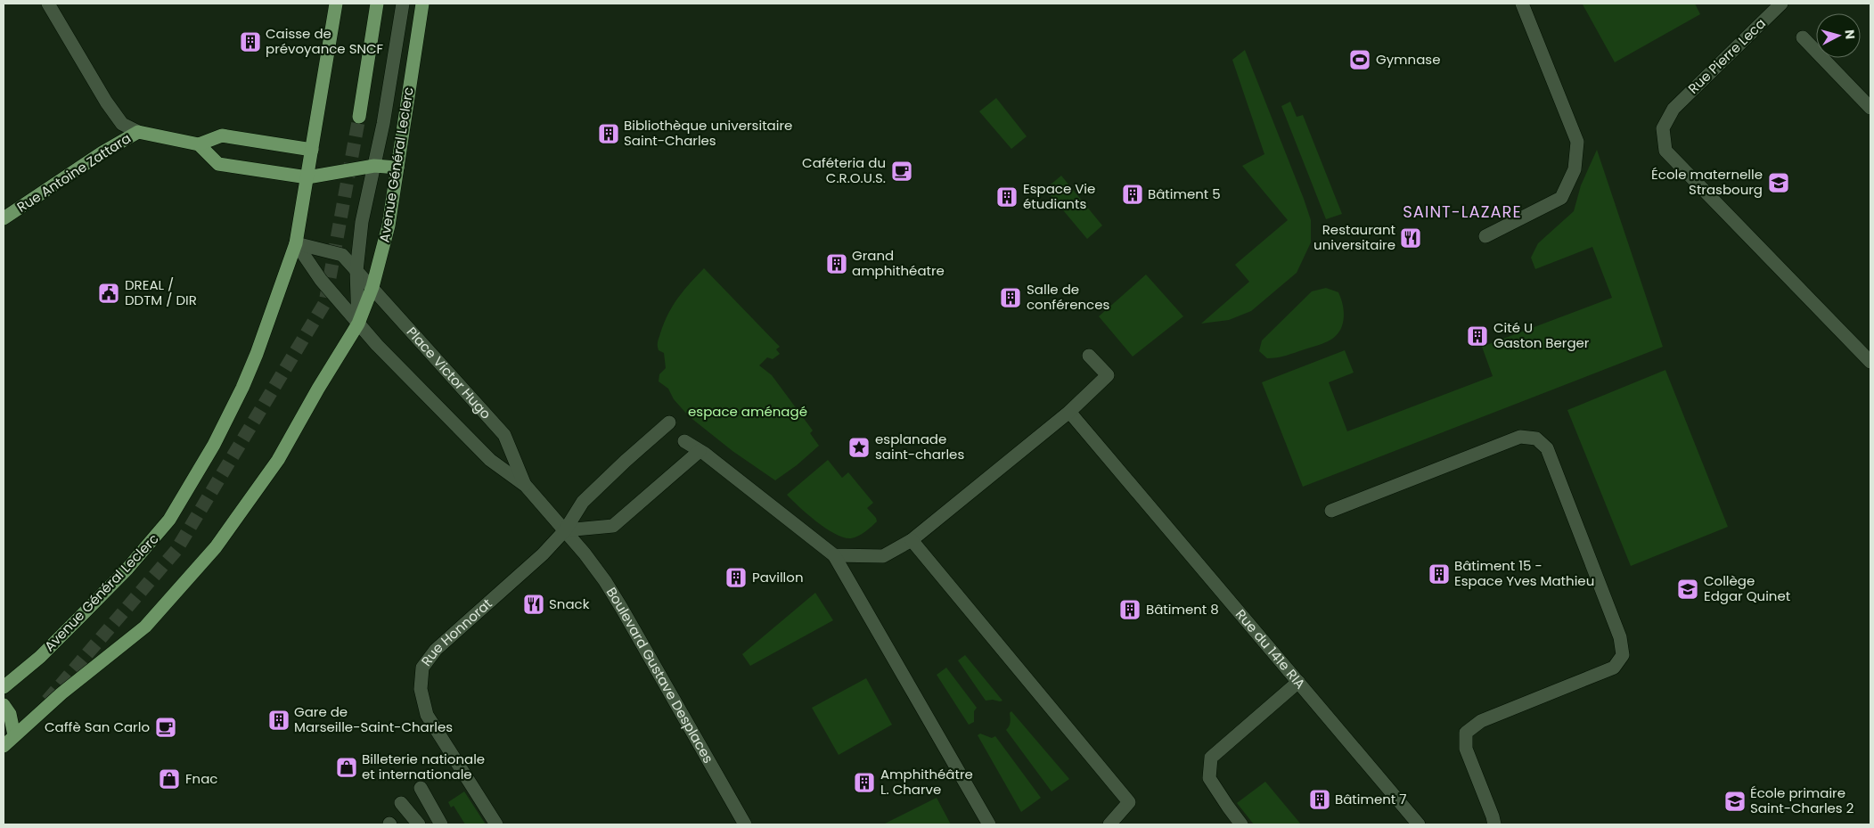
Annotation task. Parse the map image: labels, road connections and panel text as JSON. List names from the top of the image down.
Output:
{
  "streets": {
    "main road": ["Avenue Général Leclerc", "Rue Antoine Zattara"],
    "street": [
      "Rue Pierre Leca",
      "Place Victor Hugo",
      "Rue Honnorat",
      "Rue du 141e RIA",
      "Boulevard Gustave Desplaces"
    ]
  },
  "crossings": [
    ["Avenue Général Leclerc", "Place Victor Hugo"],
    ["Place Victor Hugo", "Rue Honnorat"],
    ["Place Victor Hugo", "Boulevard Gustave Desplaces"],
    ["Rue Honnorat", "Boulevard Gustave Desplaces"]
  ],
  "districts": ["SAINT-LAZARE"],
  "parks": ["espace aménagé"],
  "places": {
    "building": [
      "Caisse de prévoyance SNCF",
      "Bibliothèque universitaire Saint-Charles",
      "Bâtiment 5",
      "Espace Vie étudiants",
      "Grand amphithéatre",
      "Salle de conférences",
      "Cité U Gaston Berger",
      "Bâtiment 15 - Espace Yves Mathieu",
      "Pavillon",
      "Bâtiment 8",
      "Gare de Marseille-Saint-Charles",
      "Amphithéâtre L. Charve",
      "Bâtiment 7"
    ],
    "sports": ["Gymnase"],
    "cafe": ["Caféteria du C.R.O.U.S.", "Caffè San Carlo"],
    "school or university": ["École maternelle Strasbourg", "Collège Edgar Quinet", "École primaire Saint-Charles 2"],
    "restaurant": ["Restaurant universitaire", "Snack"],
    "public building": ["DREAL / DDTM / DIR"],
    "place": ["esplanade saint-charles"],
    "shop": ["Billeterie nationale et internationale", "Fnac"]
  },
  "north": "right"
}
